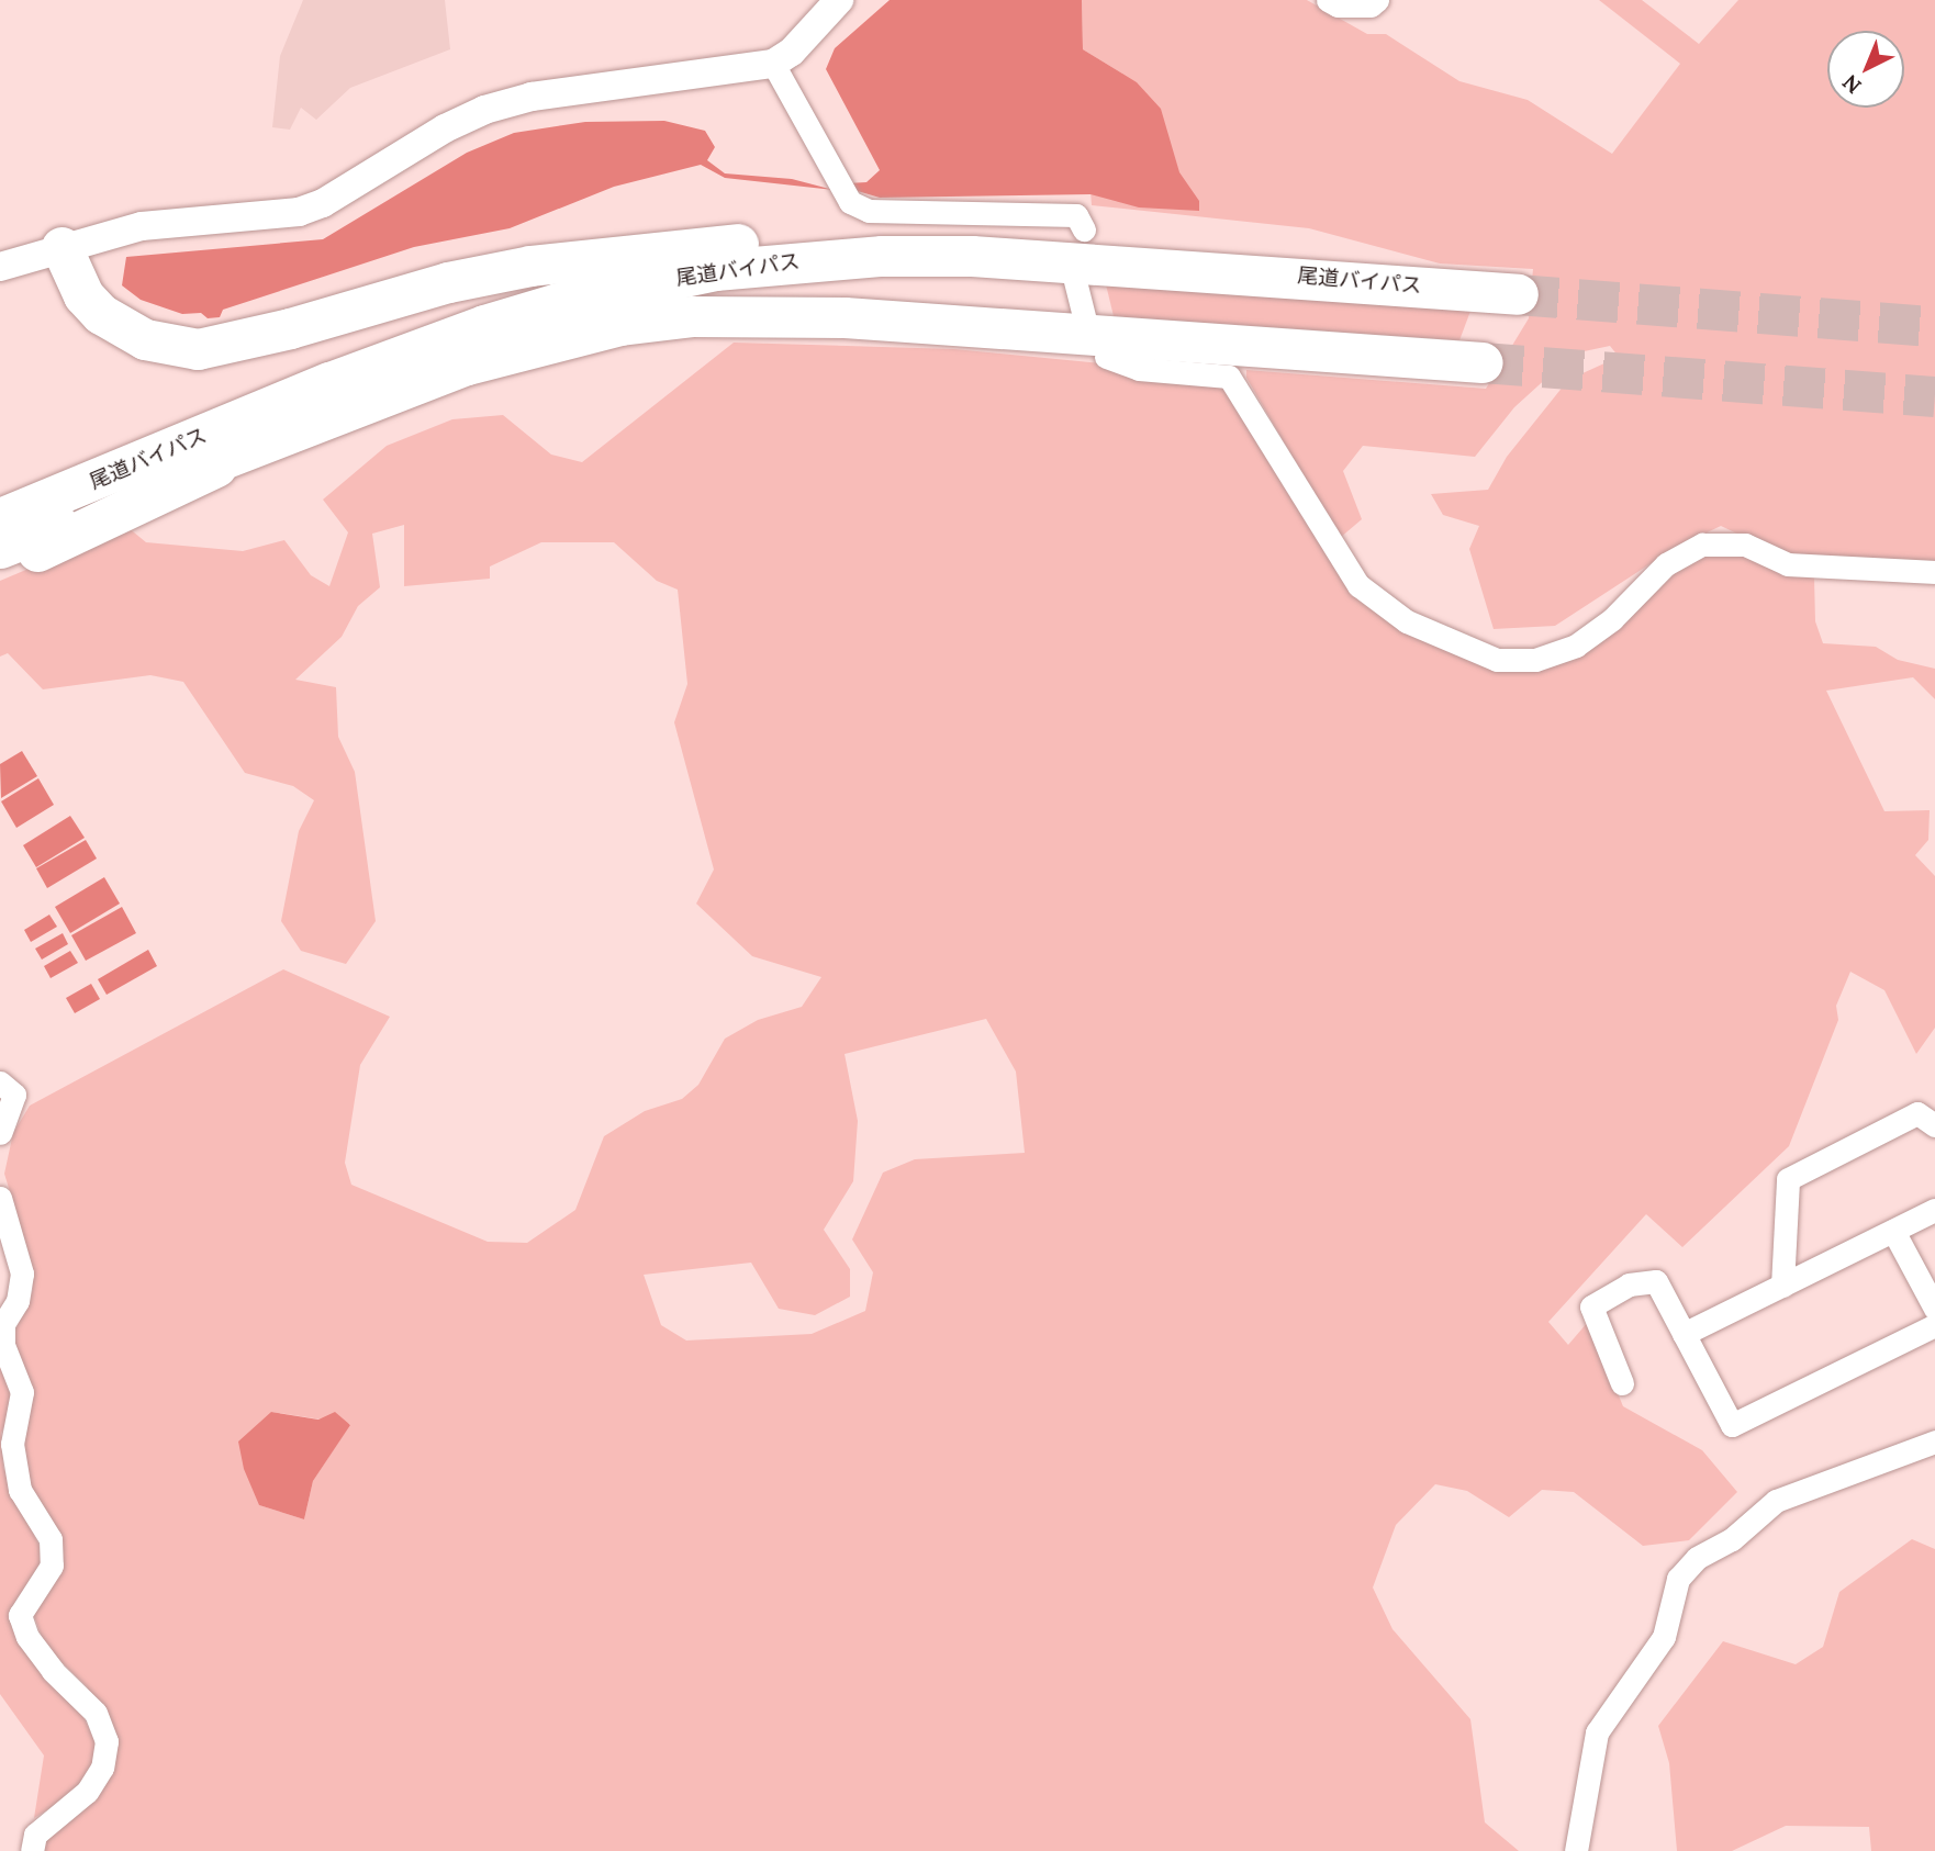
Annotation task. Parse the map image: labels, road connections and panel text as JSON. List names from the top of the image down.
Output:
{
  "streets": {
    "highway": ["尾道バイパス"]
  },
  "north": "bottom left"
}
